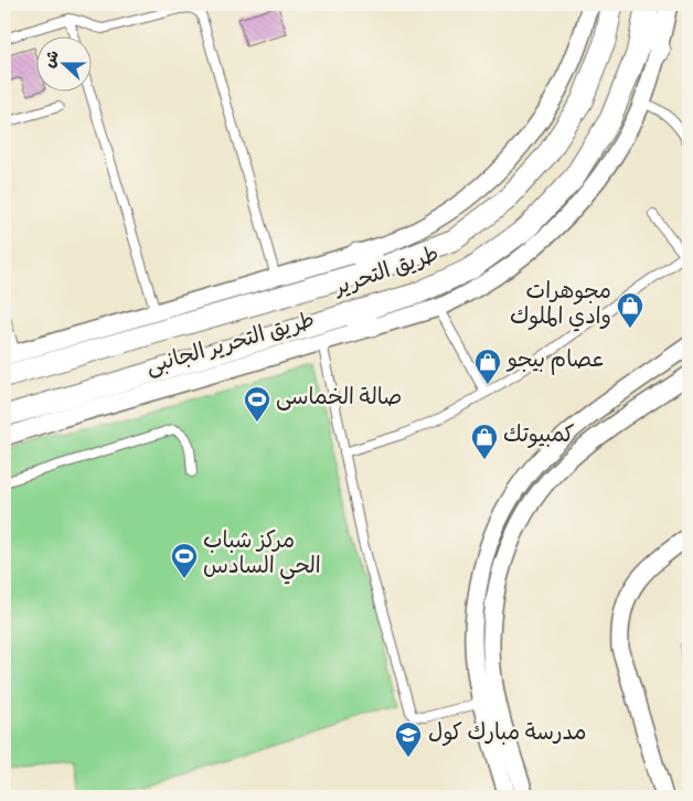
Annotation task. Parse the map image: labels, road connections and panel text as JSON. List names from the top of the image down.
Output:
{
  "streets": {
    "street": ["طريق التحرير", "طريق التحرير الجانبى"]
  },
  "places": {
    "shop": ["مجوهرات وادي الملوك", "عصام بيجو", "كمبيوتك"],
    "sports": ["صالة الخماسى", "مركز شباب الحي السادس"],
    "school or university": ["مدرسة مبارك كول"]
  },
  "north": "left"
}
